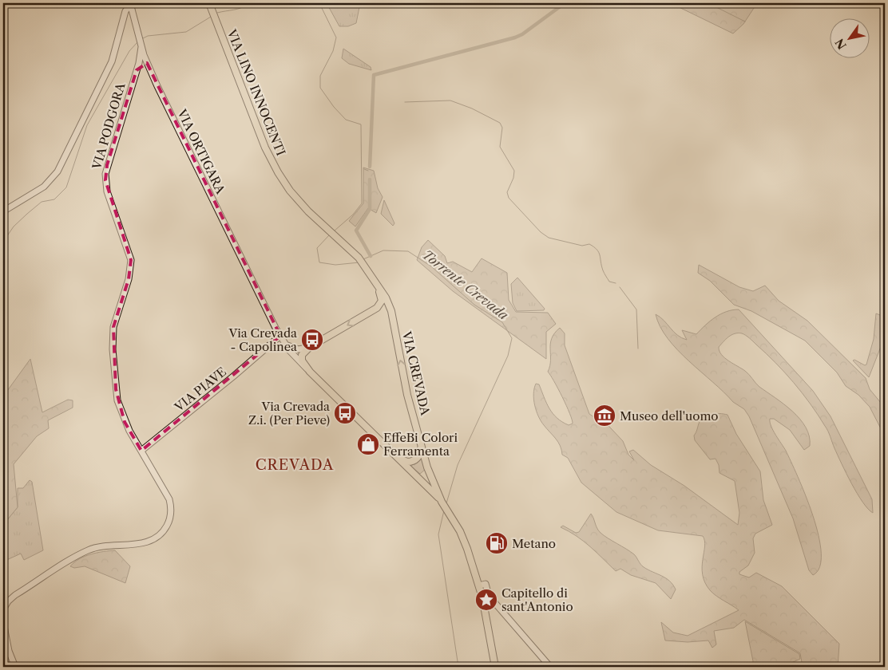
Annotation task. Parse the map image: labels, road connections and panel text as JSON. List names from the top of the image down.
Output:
{
  "streets": {
    "main road": [
      "VIA LINO INNOCENTI",
      "VIA PODGORA",
      "VIA ORTIGARA",
      "VIA CREVADA",
      "VIA PIAVE"
    ]
  },
  "crossings": [
    ["VIA LINO INNOCENTI", "VIA CREVADA"],
    ["VIA PODGORA", "VIA ORTIGARA"],
    ["VIA PODGORA", "VIA PIAVE"],
    ["VIA ORTIGARA", "VIA CREVADA"],
    ["VIA CREVADA", "VIA PIAVE"]
  ],
  "districts": ["CREVADA"],
  "water": ["Torrente Crevada"],
  "places": {
    "bus stop": ["Via Crevada - Capolinea", "Via Crevada Z.i. (Per Pieve)"],
    "museum": ["Museo dell'uomo"],
    "shop": ["EffeBi Colori Ferramenta"],
    "fuel station": ["Metano"],
    "place": ["Capitello di sant'Antonio"]
  },
  "north": "bottom left"
}
